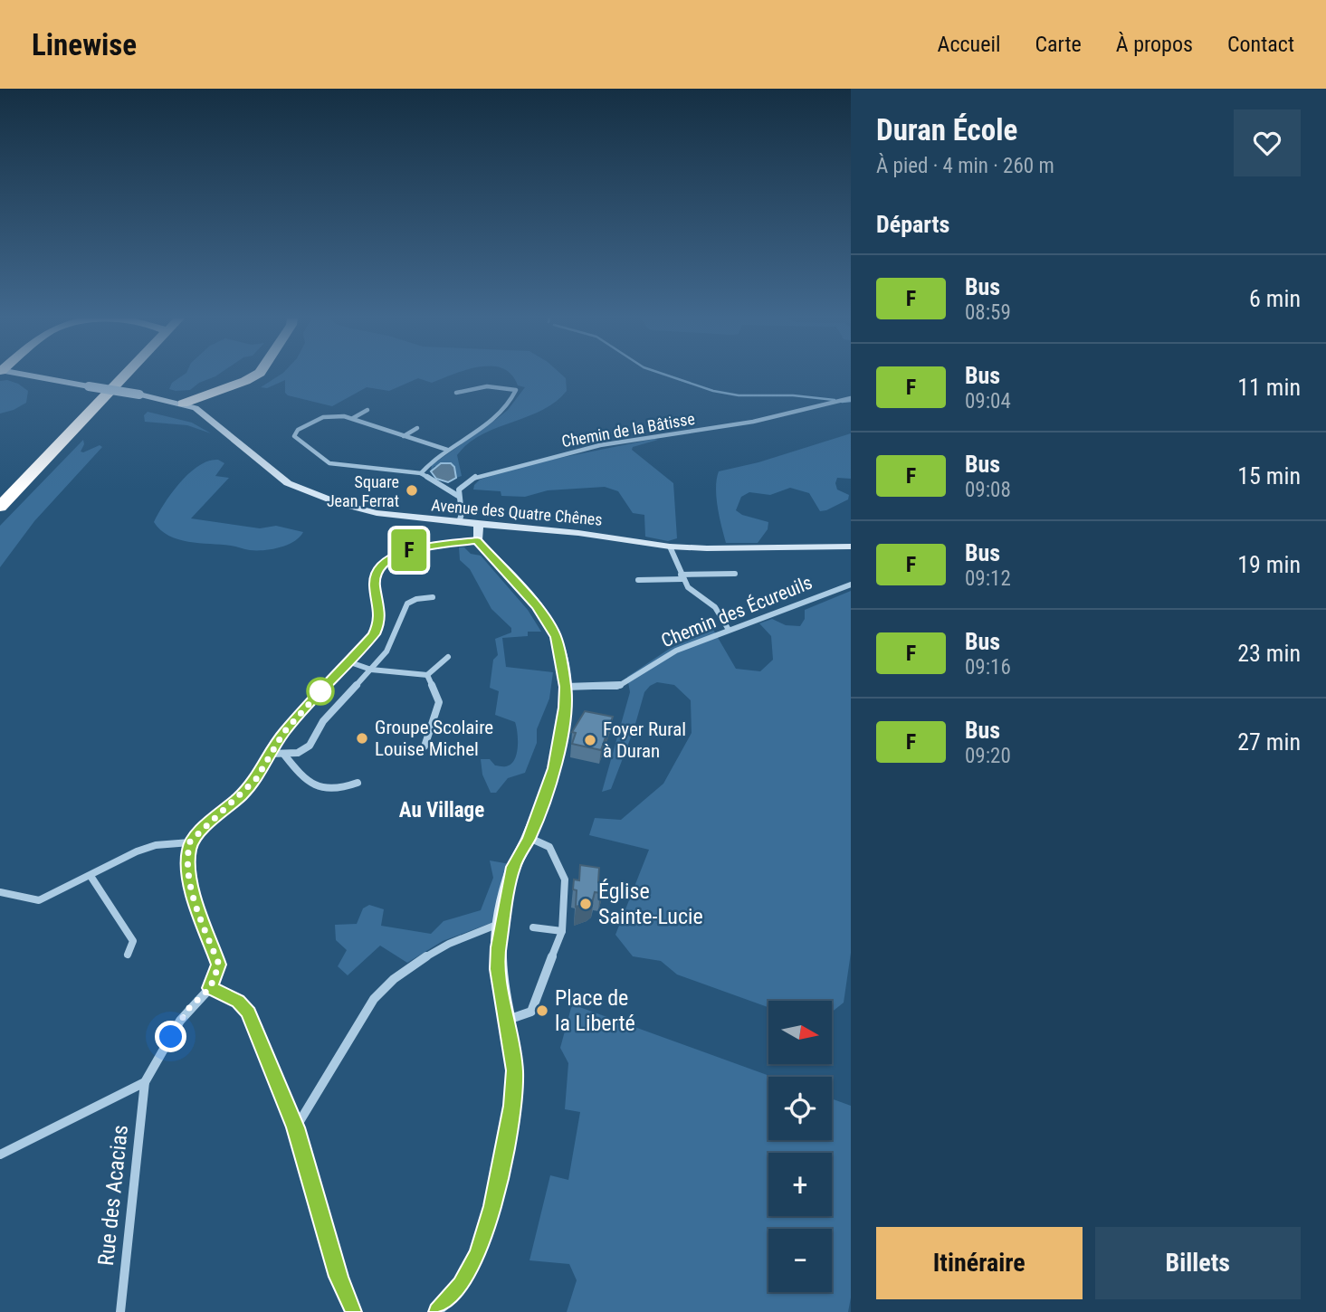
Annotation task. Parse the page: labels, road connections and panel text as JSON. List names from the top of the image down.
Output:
{
  "streets": {
    "street": [
      "Chemin de la Bâtisse",
      "Avenue des Quatre Chênes",
      "Chemin des Écureuils",
      "Rue des Acacias"
    ]
  },
  "districts": ["Au Village"],
  "places": [
    "Square Jean Ferrat",
    "Groupe Scolaire Louise Michel",
    "Foyer Rural à Duran",
    "Église Sainte-Lucie",
    "Place de la Liberté"
  ],
  "lines": ["bus line F"],
  "north": "right",
  "page": {
    "header": "Linewise",
    "nav": [
      "Accueil",
      "Carte",
      "À propos",
      "Contact"
    ],
    "on_map": "F",
    "heading": [
      ["Duran École", "À pied · 4 min · 260 m"],
      "Départs"
    ],
    "list": [
      {
        "mark": "F",
        "name": "Bus",
        "note": "08:59",
        "value": "6 min"
      },
      {
        "mark": "F",
        "name": "Bus",
        "note": "09:04",
        "value": "11 min"
      },
      {
        "mark": "F",
        "name": "Bus",
        "note": "09:08",
        "value": "15 min"
      },
      {
        "mark": "F",
        "name": "Bus",
        "note": "09:12",
        "value": "19 min"
      },
      {
        "mark": "F",
        "name": "Bus",
        "note": "09:16",
        "value": "23 min"
      },
      {
        "mark": "F",
        "name": "Bus",
        "note": "09:20",
        "value": "27 min"
      }
    ],
    "map_buttons": ["+", "−"],
    "buttons": ["Itinéraire", "Billets"]
  }
}
